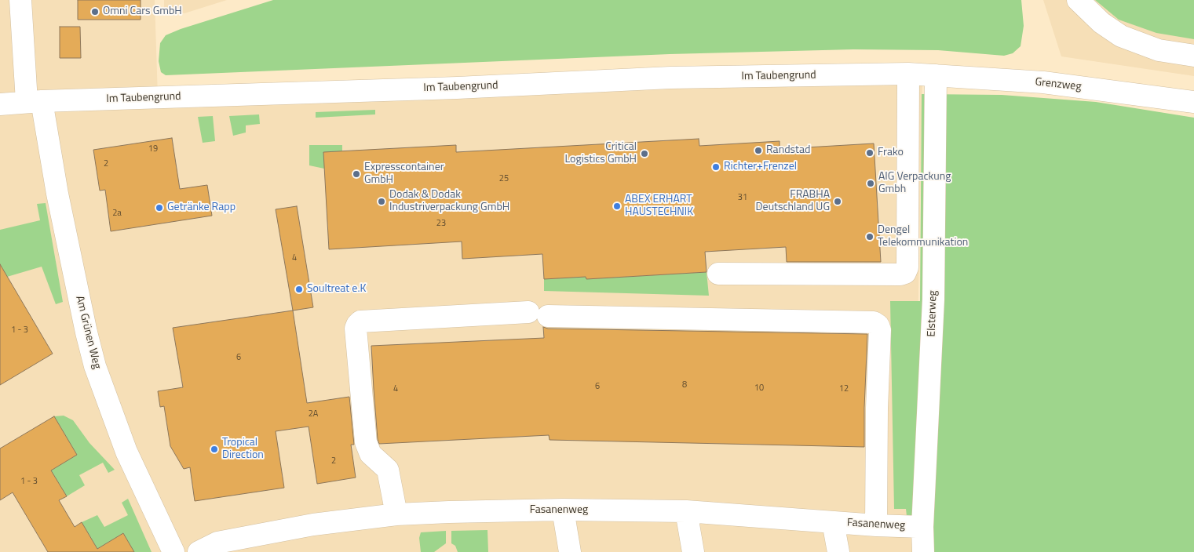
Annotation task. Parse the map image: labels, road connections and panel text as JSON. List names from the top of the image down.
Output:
{
  "streets": {
    "street": [
      "Im Taubengrund",
      "Grenzweg",
      "Elsterweg",
      "Am Grünen Weg",
      "Fasanenweg"
    ]
  },
  "crossings": [
    ["Im Taubengrund", "Grenzweg"],
    ["Im Taubengrund", "Elsterweg"],
    ["Im Taubengrund", "Am Grünen Weg"],
    ["Grenzweg", "Elsterweg"],
    ["Elsterweg", "Fasanenweg"]
  ],
  "places": [
    "Omni Cars GmbH",
    "Randstad",
    "Frako",
    "Critical Logistics GmbH",
    "Richter+Frenzel",
    "Expresscontainer GmbH",
    "AIG Verpackung Gmbh",
    "Dodak & Dodak Industriverpackung GmbH",
    "FRABHA Deutschland UG",
    "ABEX ERHART HAUSTECHNIK",
    "Getränke Rapp",
    "Dengel Telekommunikation",
    "Soultreat e.K",
    "Tropical Direction"
  ],
  "house_numbers": [
    "19",
    "2",
    "25",
    "31",
    "2a",
    "23",
    "4",
    "1 - 3",
    "6",
    "8",
    "6",
    "10",
    "4",
    "12",
    "2A",
    "2",
    "1 - 3"
  ]
}
